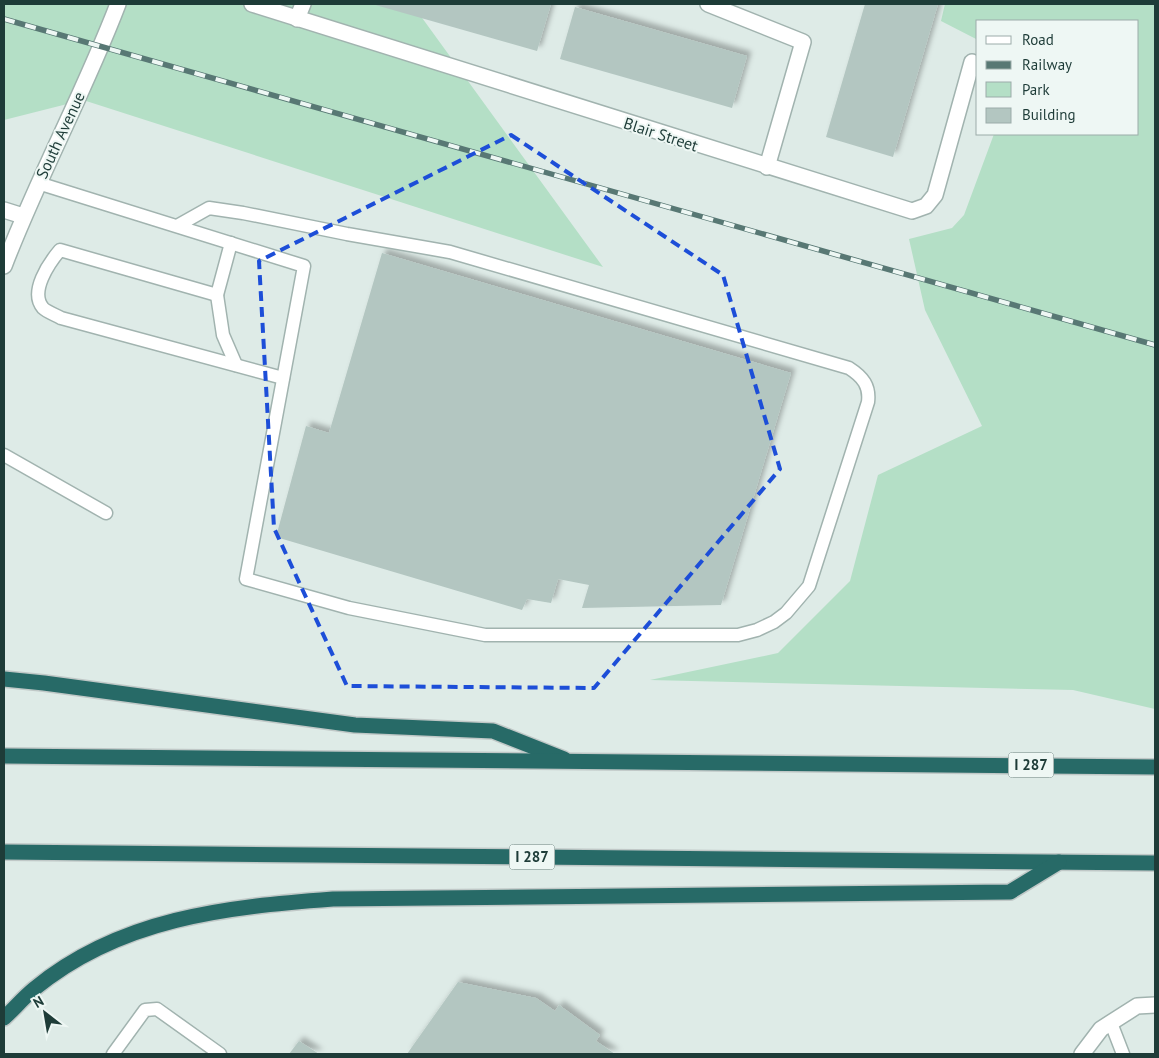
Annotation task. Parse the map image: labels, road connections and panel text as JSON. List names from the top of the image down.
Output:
{
  "streets": {
    "highway": ["I 287"],
    "street": ["Blair Street", "South Avenue"]
  },
  "legend": [
    "Road",
    "Railway",
    "Park",
    "Building"
  ],
  "north": "top left"
}
